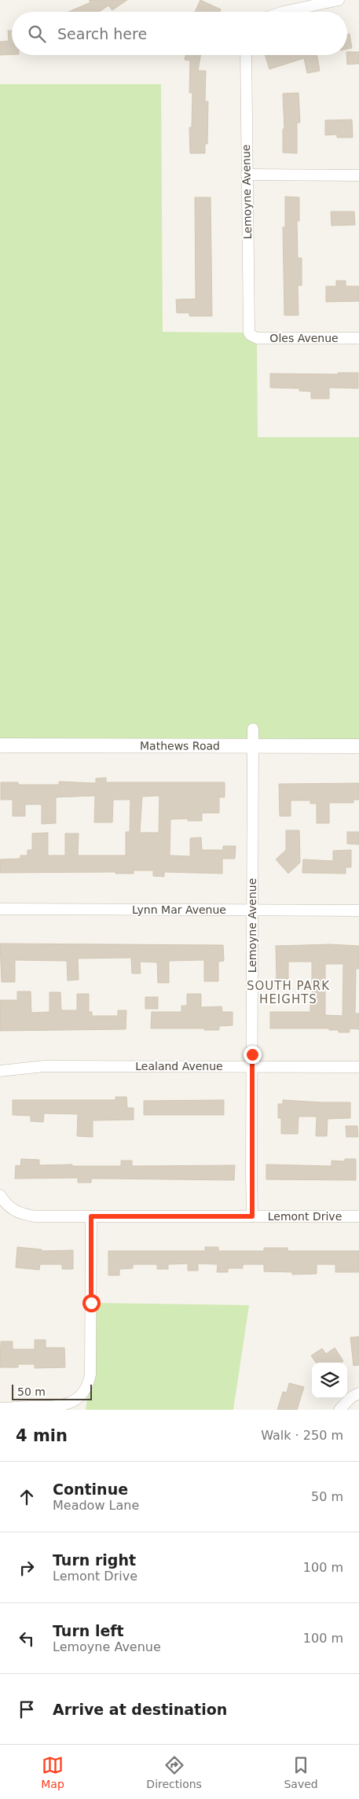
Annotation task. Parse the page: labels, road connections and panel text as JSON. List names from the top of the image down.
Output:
{
  "streets": {
    "street": [
      "Lemoyne Avenue",
      "Oles Avenue",
      "Mathews Road",
      "Lynn Mar Avenue",
      "Lealand Avenue",
      "Lemont Drive"
    ]
  },
  "crossings": [
    ["Lemoyne Avenue", "Oles Avenue"],
    ["Lemoyne Avenue", "Mathews Road"],
    ["Lemoyne Avenue", "Lynn Mar Avenue"],
    ["Lemoyne Avenue", "Lealand Avenue"],
    ["Lemoyne Avenue", "Lemont Drive"]
  ],
  "districts": ["SOUTH PARK HEIGHTS"],
  "scale_bar": "50 m",
  "page": {
    "search": "Search here",
    "scale": "50 m",
    "heading": ["4 min", "Walk · 250 m"],
    "list": [
      ["Continue", "Meadow Lane", "50 m"],
      ["Turn right", "Lemont Drive", "100 m"],
      ["Turn left", "Lemoyne Avenue", "100 m"],
      "Arrive at destination"
    ],
    "nav": ["Map", "Directions", "Saved"]
  }
}
